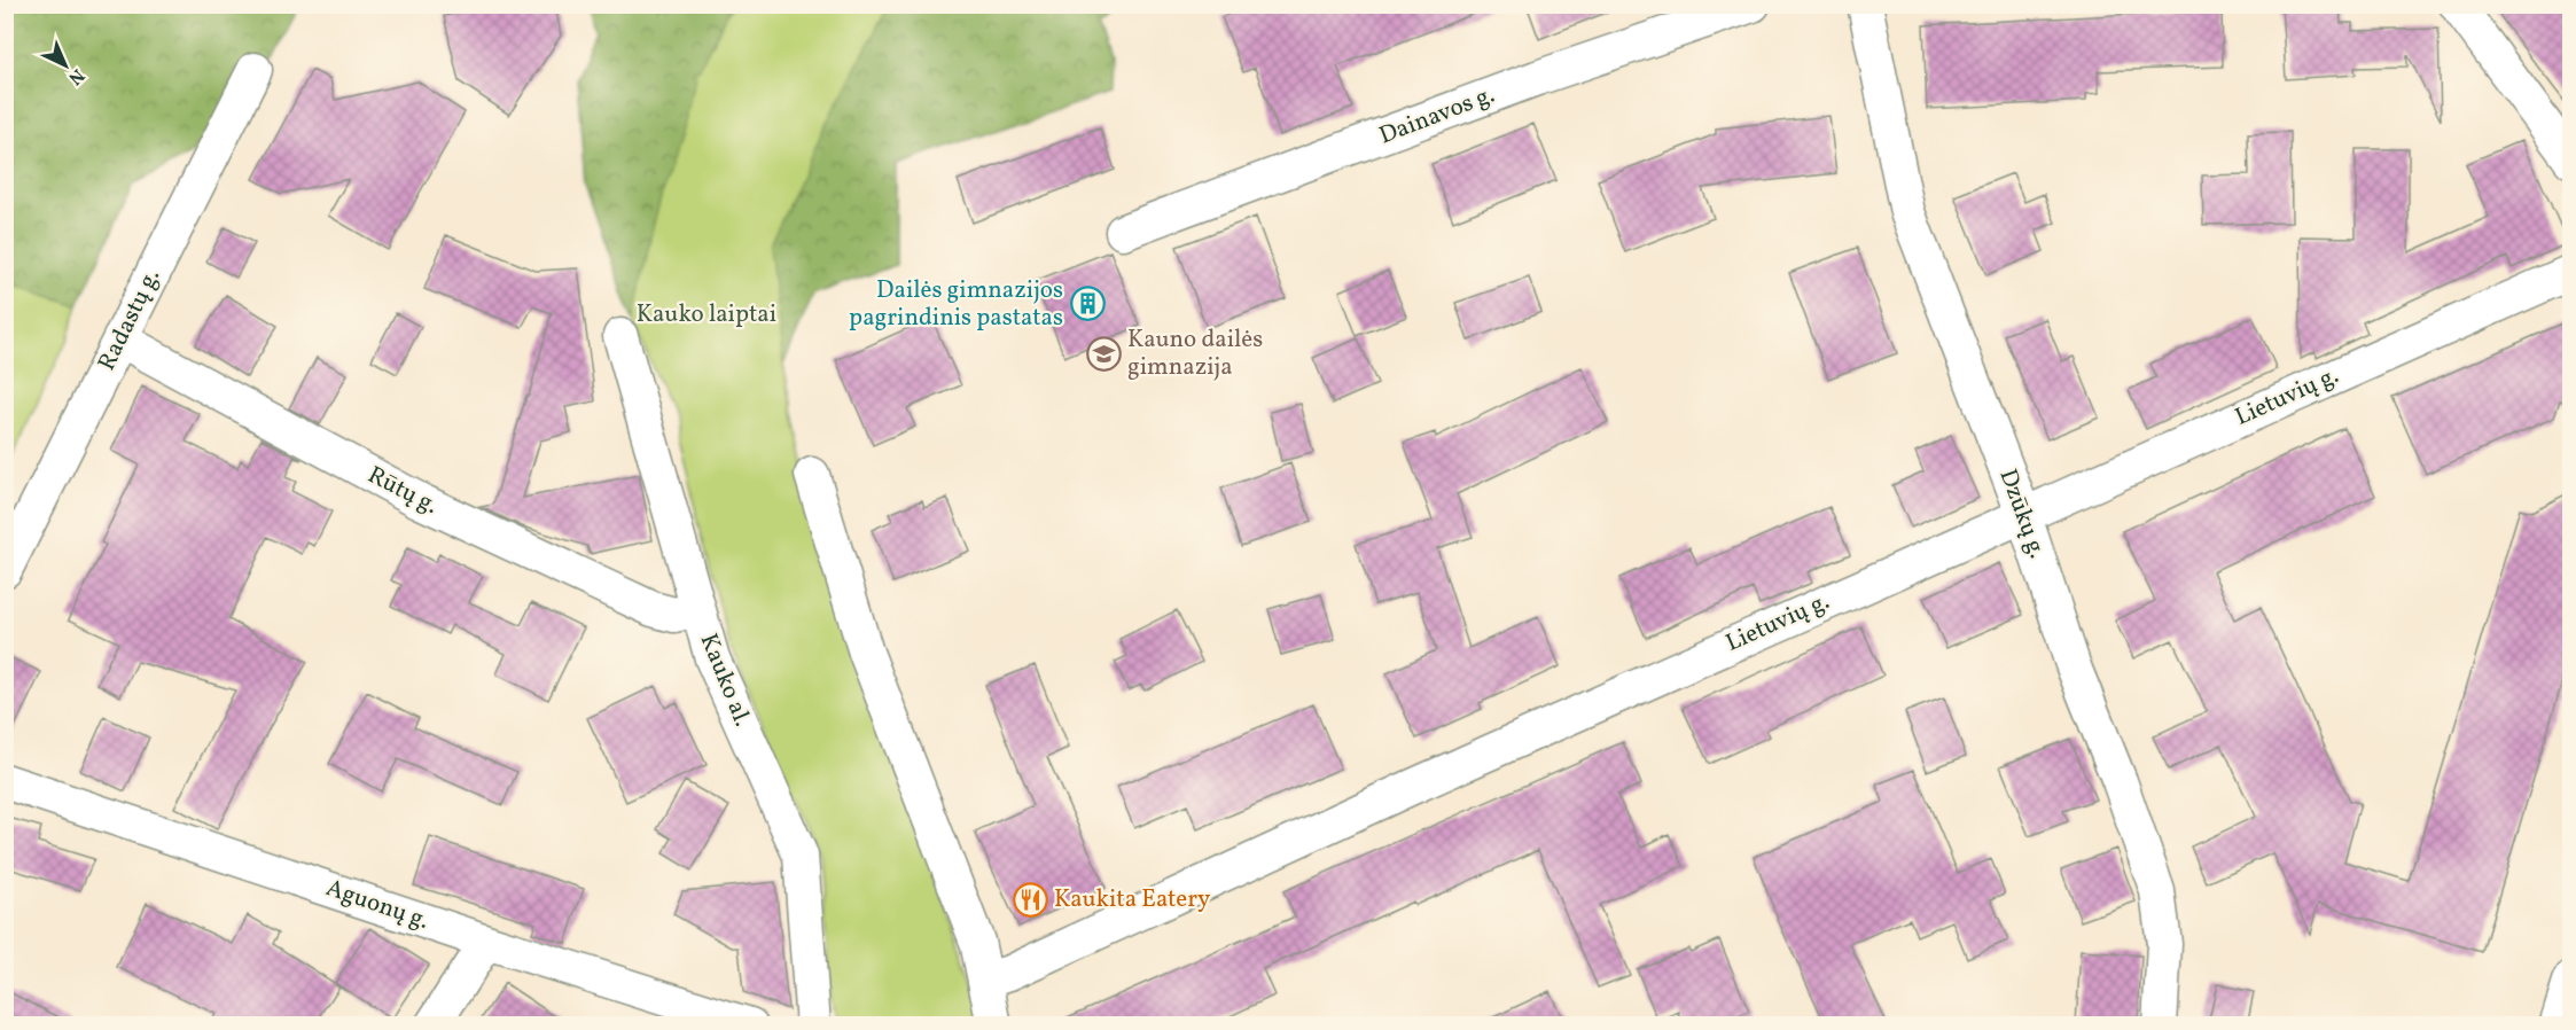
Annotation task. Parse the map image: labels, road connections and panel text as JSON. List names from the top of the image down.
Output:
{
  "streets": {
    "street": [
      "Dainavos g.",
      "Radastų g.",
      "Lietuvių g.",
      "Rūtų g.",
      "Dzūkų g.",
      "Kauko al.",
      "Aguonų g."
    ]
  },
  "crossings": [
    ["Radastų g.", "Rūtų g."],
    ["Lietuvių g.", "Dzūkų g."],
    ["Rūtų g.", "Kauko al."]
  ],
  "parks": ["Kauko laiptai"],
  "places": {
    "building": ["Dailės gimnazijos pagrindinis pastatas"],
    "school or university": ["Kauno dailės gimnazija"],
    "restaurant": ["Kaukita Eatery"]
  },
  "north": "bottom right"
}
